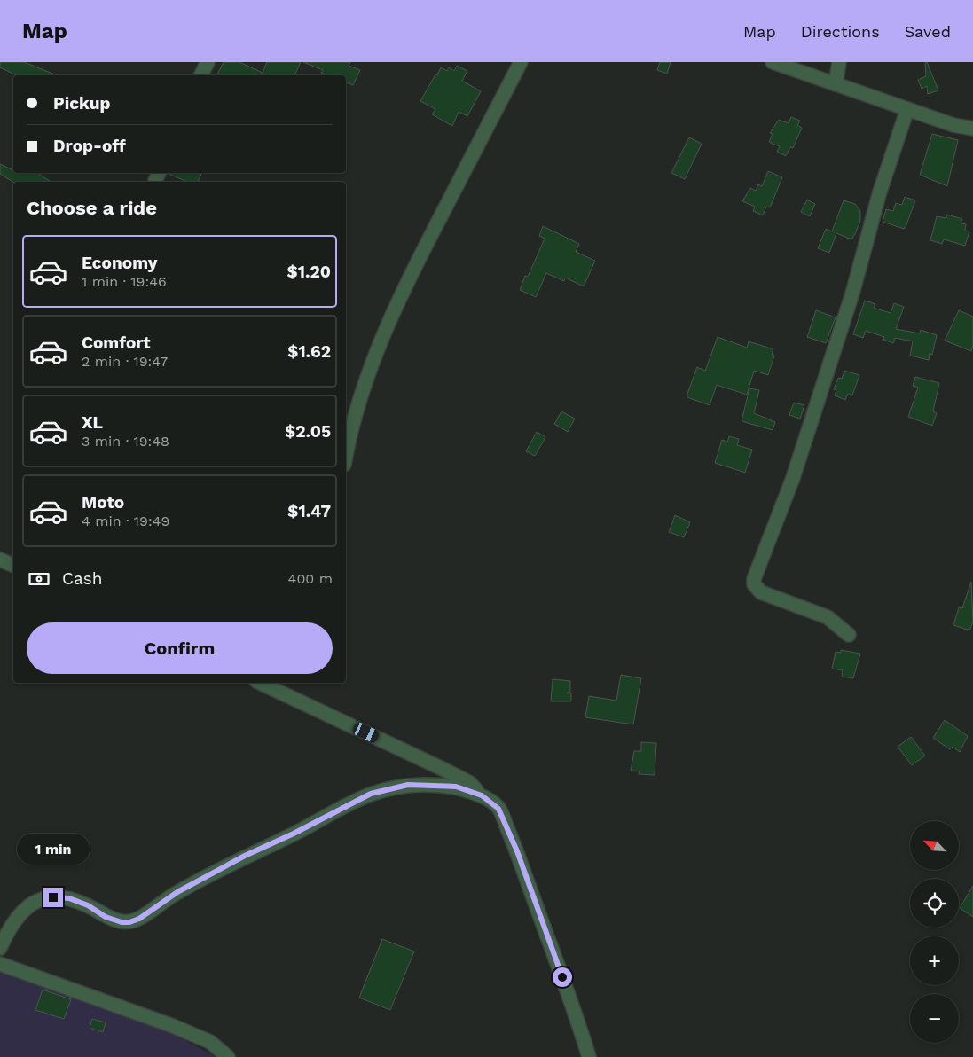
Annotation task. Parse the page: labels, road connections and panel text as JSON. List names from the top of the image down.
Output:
{
  "north": "top left",
  "page": {
    "header": "Map",
    "nav": ["Map", "Directions", "Saved"],
    "banner": ["Pickup", "Drop-off"],
    "heading": "Choose a ride",
    "list": [
      {
        "name": "Economy",
        "note": "1 min · 19:46",
        "value": "$1.20"
      },
      {
        "name": "Comfort",
        "note": "2 min · 19:47",
        "value": "$1.62"
      },
      {
        "name": "XL",
        "note": "3 min · 19:48",
        "value": "$2.05"
      },
      {
        "name": "Moto",
        "note": "4 min · 19:49",
        "value": "$1.47"
      }
    ],
    "pay": ["Cash", "400 m"],
    "buttons": "Confirm",
    "map_buttons": ["+", "−"],
    "bubble": "1 min"
  }
}
